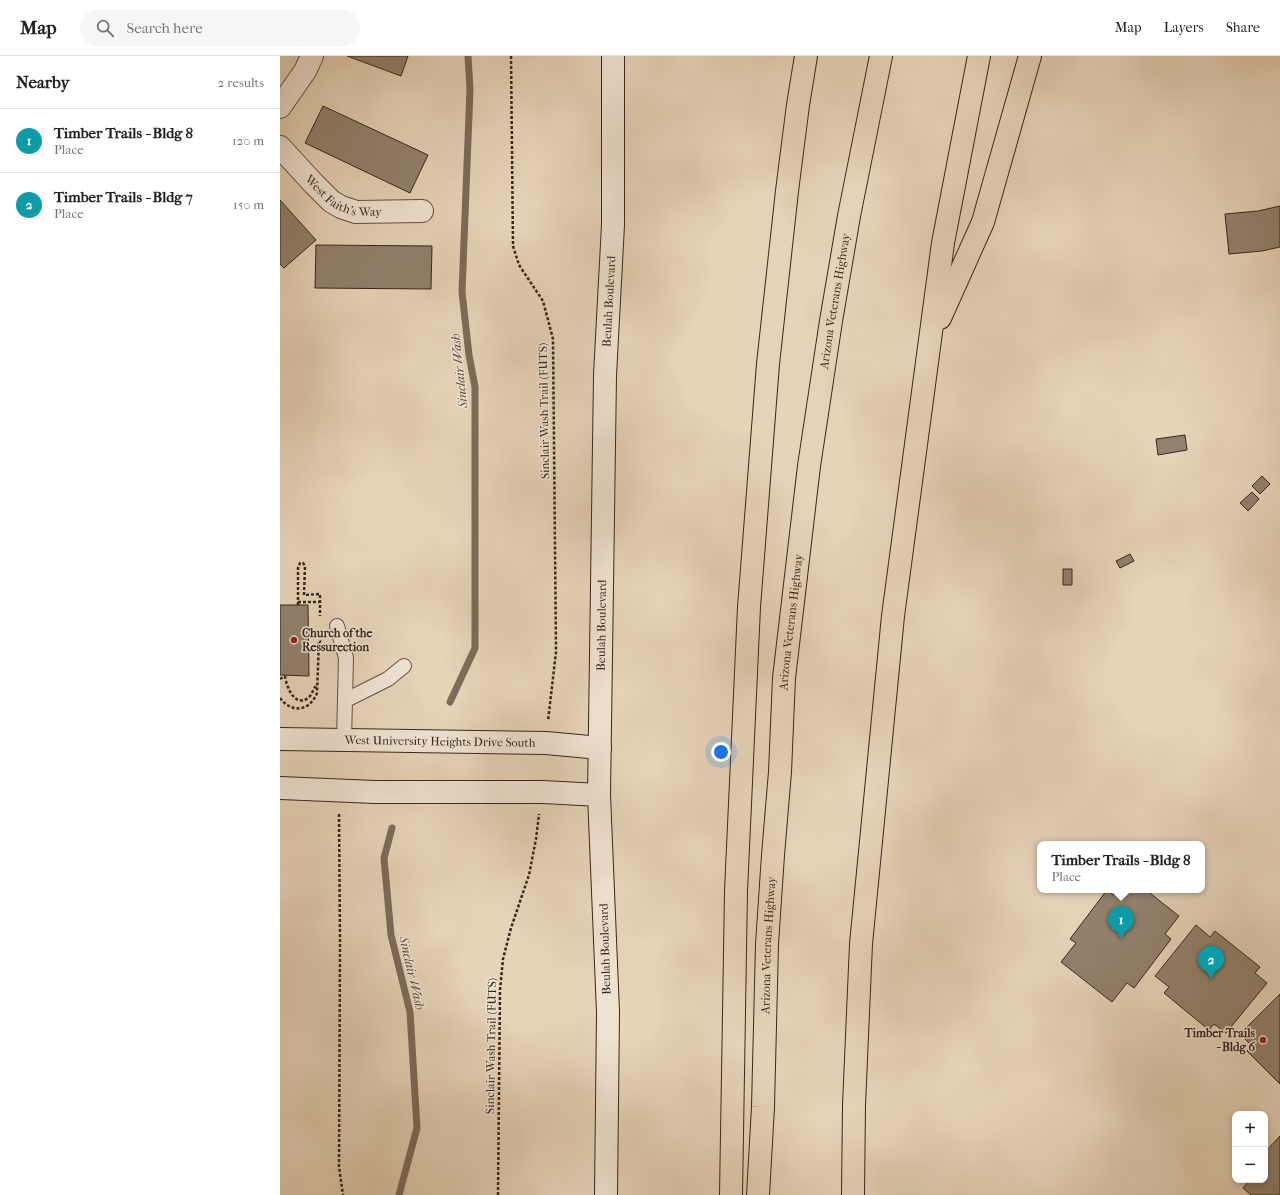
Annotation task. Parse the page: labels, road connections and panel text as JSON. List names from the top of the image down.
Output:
{
  "streets": {
    "highway": ["Arizona Veterans Highway"],
    "main road": ["West Faith's Way", "Beulah Boulevard", "West University Heights Drive South"],
    "path": ["Sinclair Wash Trail (FUTS)"]
  },
  "crossings": [
    ["Beulah Boulevard", "West University Heights Drive South"]
  ],
  "water": ["Sinclair Wash"],
  "places": ["Church of the Ressurection", "Timber Trails - Bldg 6"],
  "page": {
    "header": "Map",
    "search": "Search here",
    "nav": ["Map", "Layers", "Share"],
    "heading": ["Nearby", "2 results"],
    "list": [
      {
        "mark": "1",
        "name": "Timber Trails - Bldg 8",
        "note": "Place",
        "value": "120 m"
      },
      {
        "mark": "2",
        "name": "Timber Trails - Bldg 7",
        "note": "Place",
        "value": "150 m"
      }
    ],
    "popup": ["Timber Trails - Bldg 8", "Place"],
    "pins": ["1", "2"],
    "map_buttons": ["+", "−"]
  }
}
